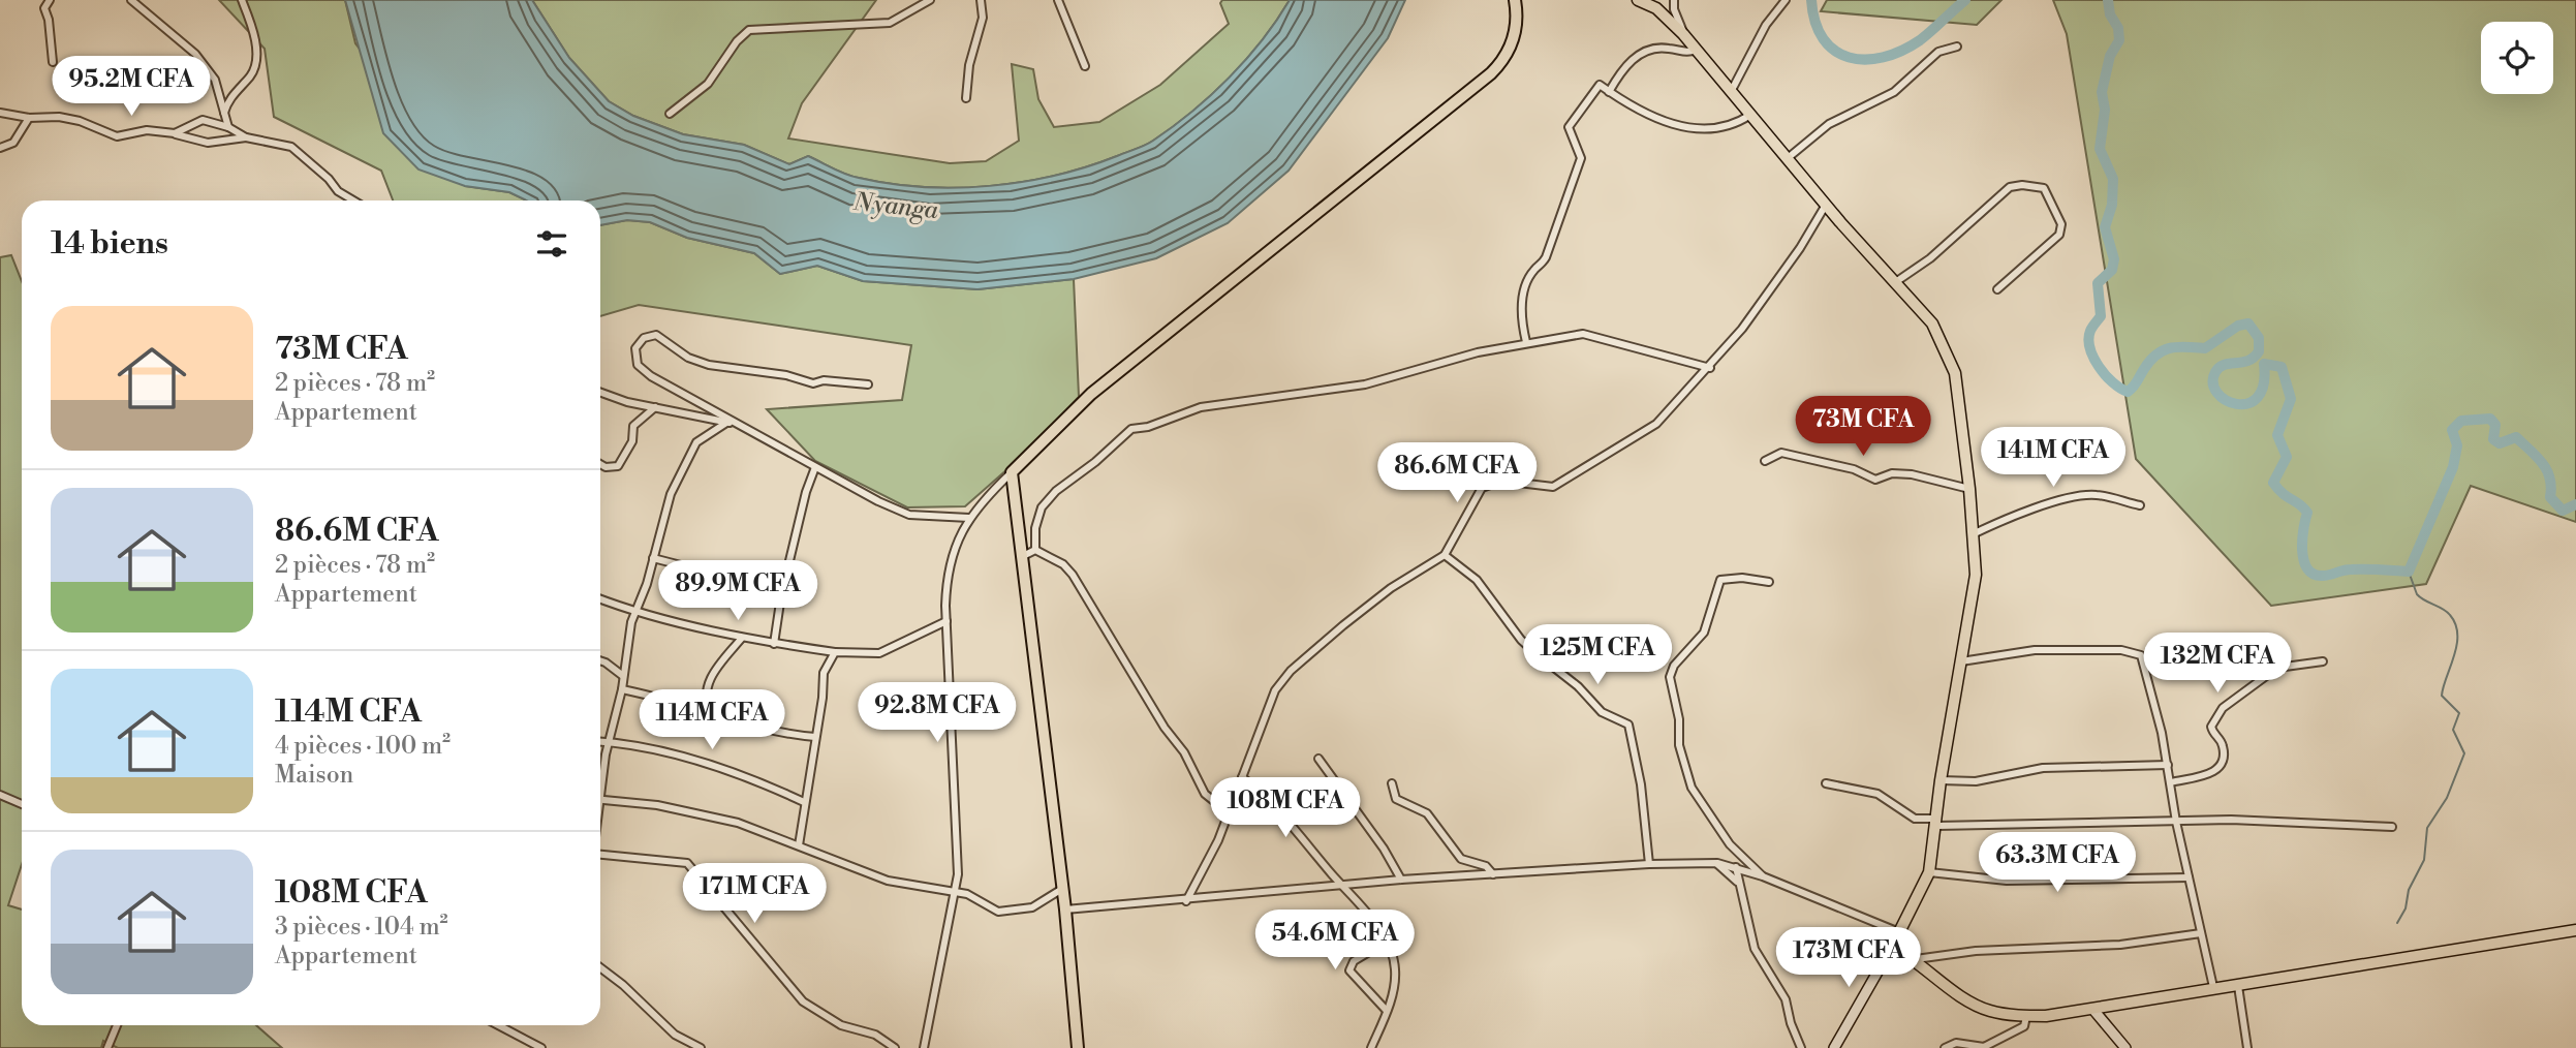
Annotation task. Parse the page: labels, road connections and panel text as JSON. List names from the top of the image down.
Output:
{
  "water": ["Nyanga"],
  "page": {
    "price": [
      "95.2M CFA",
      "73M CFA",
      "141M CFA",
      "86.6M CFA",
      "89.9M CFA",
      "125M CFA",
      "132M CFA",
      "92.8M CFA",
      "114M CFA",
      "108M CFA",
      "63.3M CFA",
      "171M CFA",
      "54.6M CFA",
      "173M CFA"
    ],
    "heading": "14 biens",
    "list": [
      {
        "name": "73M CFA",
        "note": "2 pièces · 78 m² · Appartement"
      },
      {
        "name": "86.6M CFA",
        "note": "2 pièces · 78 m² · Appartement"
      },
      {
        "name": "114M CFA",
        "note": "4 pièces · 100 m² · Maison"
      },
      {
        "name": "108M CFA",
        "note": "3 pièces · 104 m² · Appartement"
      }
    ]
  }
}
